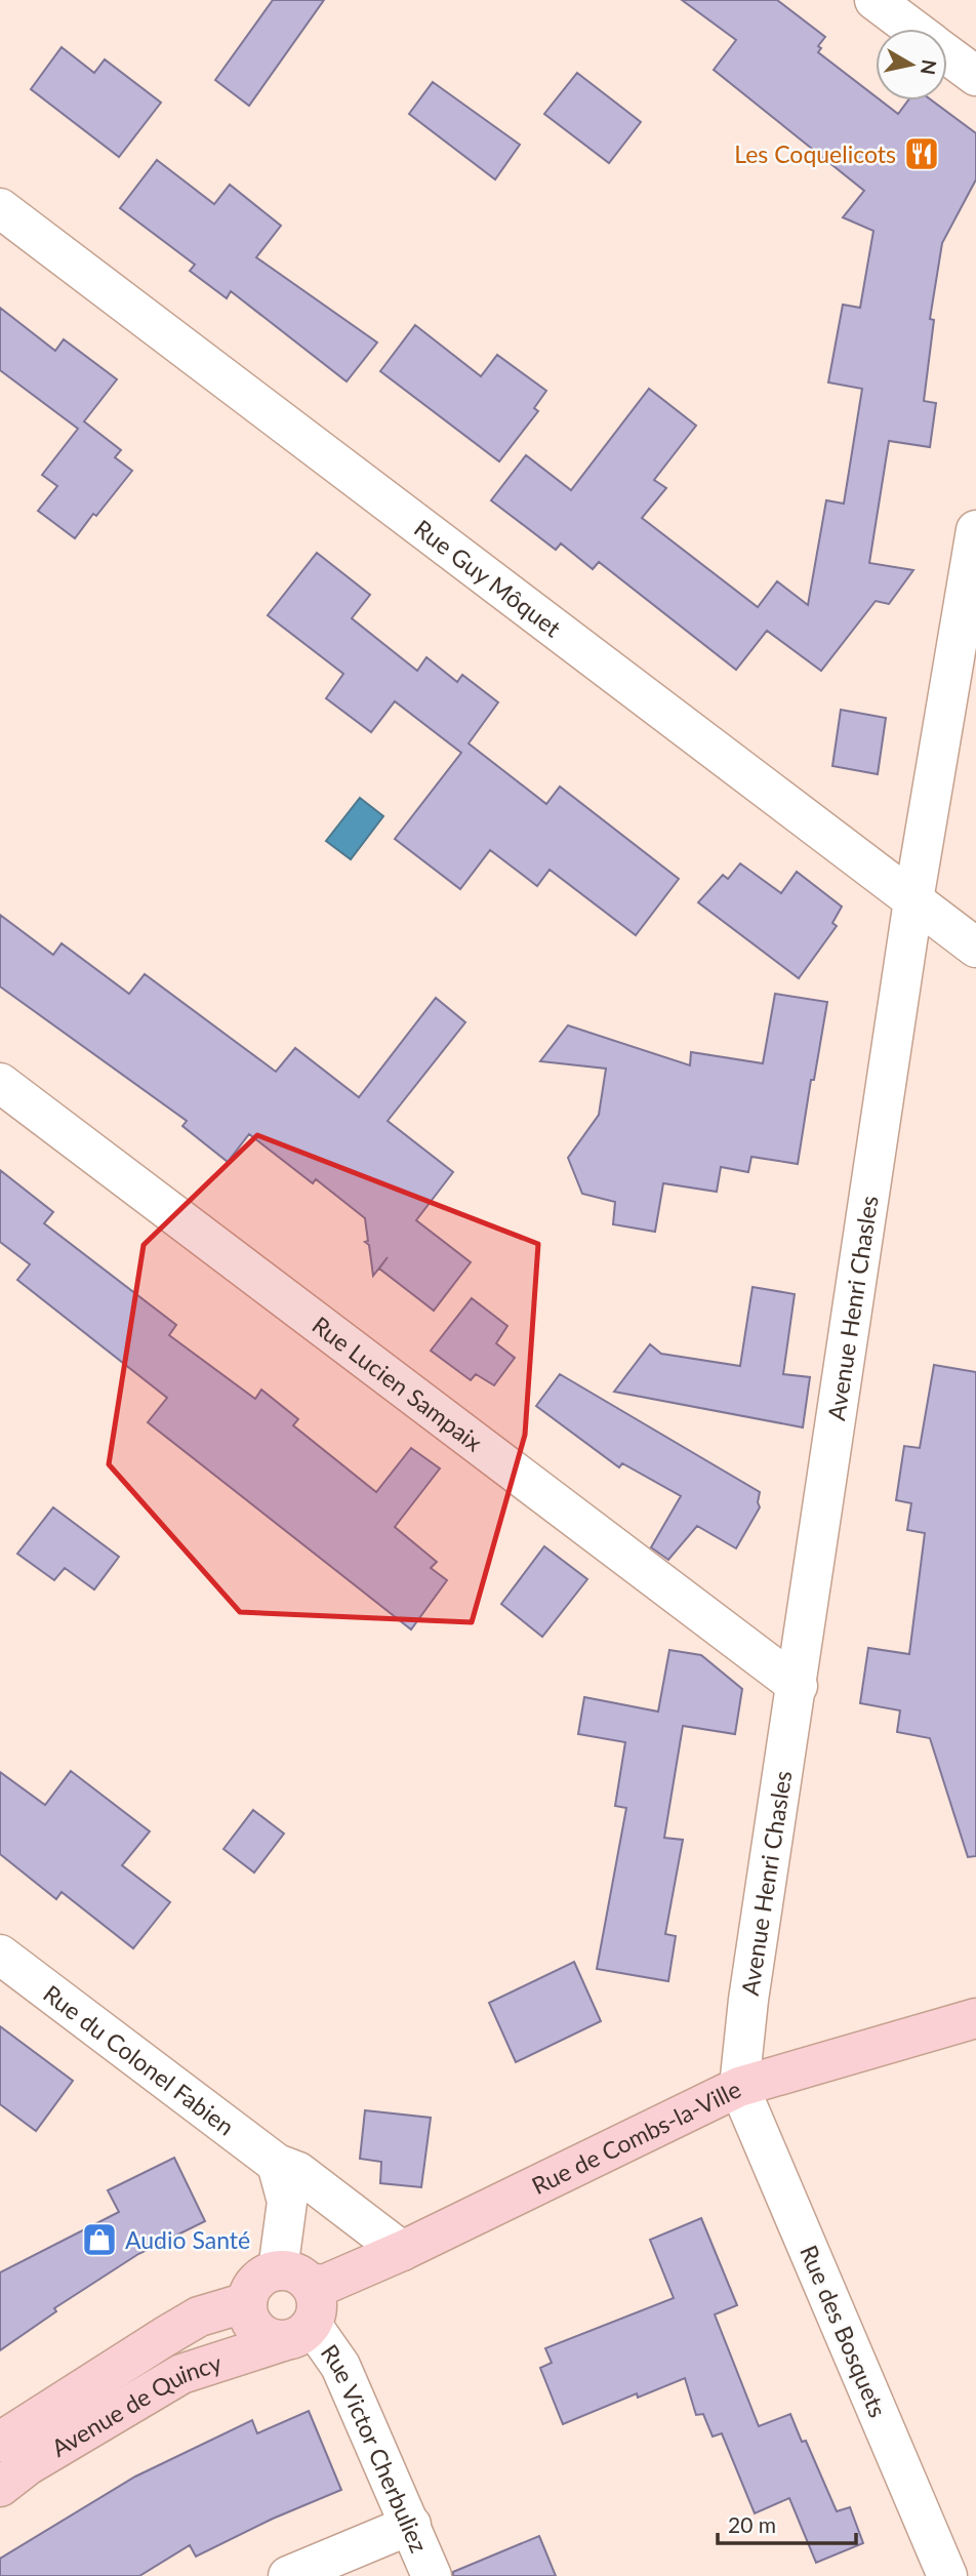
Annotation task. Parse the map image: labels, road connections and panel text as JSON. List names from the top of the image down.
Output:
{
  "streets": {
    "main road": ["Rue de Combs-la-Ville", "Avenue de Quincy"],
    "street": [
      "Rue Guy Môquet",
      "Avenue Henri Chasles",
      "Rue Lucien Sampaix",
      "Rue du Colonel Fabien",
      "Rue des Bosquets",
      "Rue Victor Cherbuliez"
    ]
  },
  "crossings": [
    ["Rue Guy Môquet", "Avenue Henri Chasles"],
    ["Avenue Henri Chasles", "Rue Lucien Sampaix"],
    ["Avenue Henri Chasles", "Rue de Combs-la-Ville"],
    ["Avenue Henri Chasles", "Rue des Bosquets"],
    ["Rue du Colonel Fabien", "Rue de Combs-la-Ville"],
    ["Rue de Combs-la-Ville", "Rue des Bosquets"],
    ["Rue de Combs-la-Ville", "Avenue de Quincy"],
    ["Rue de Combs-la-Ville", "Rue Victor Cherbuliez"],
    ["Avenue de Quincy", "Rue Victor Cherbuliez"]
  ],
  "places": {
    "restaurant": ["Les Coquelicots"],
    "shop": ["Audio Santé"]
  },
  "scale_bar": "20 m",
  "north": "right"
}
